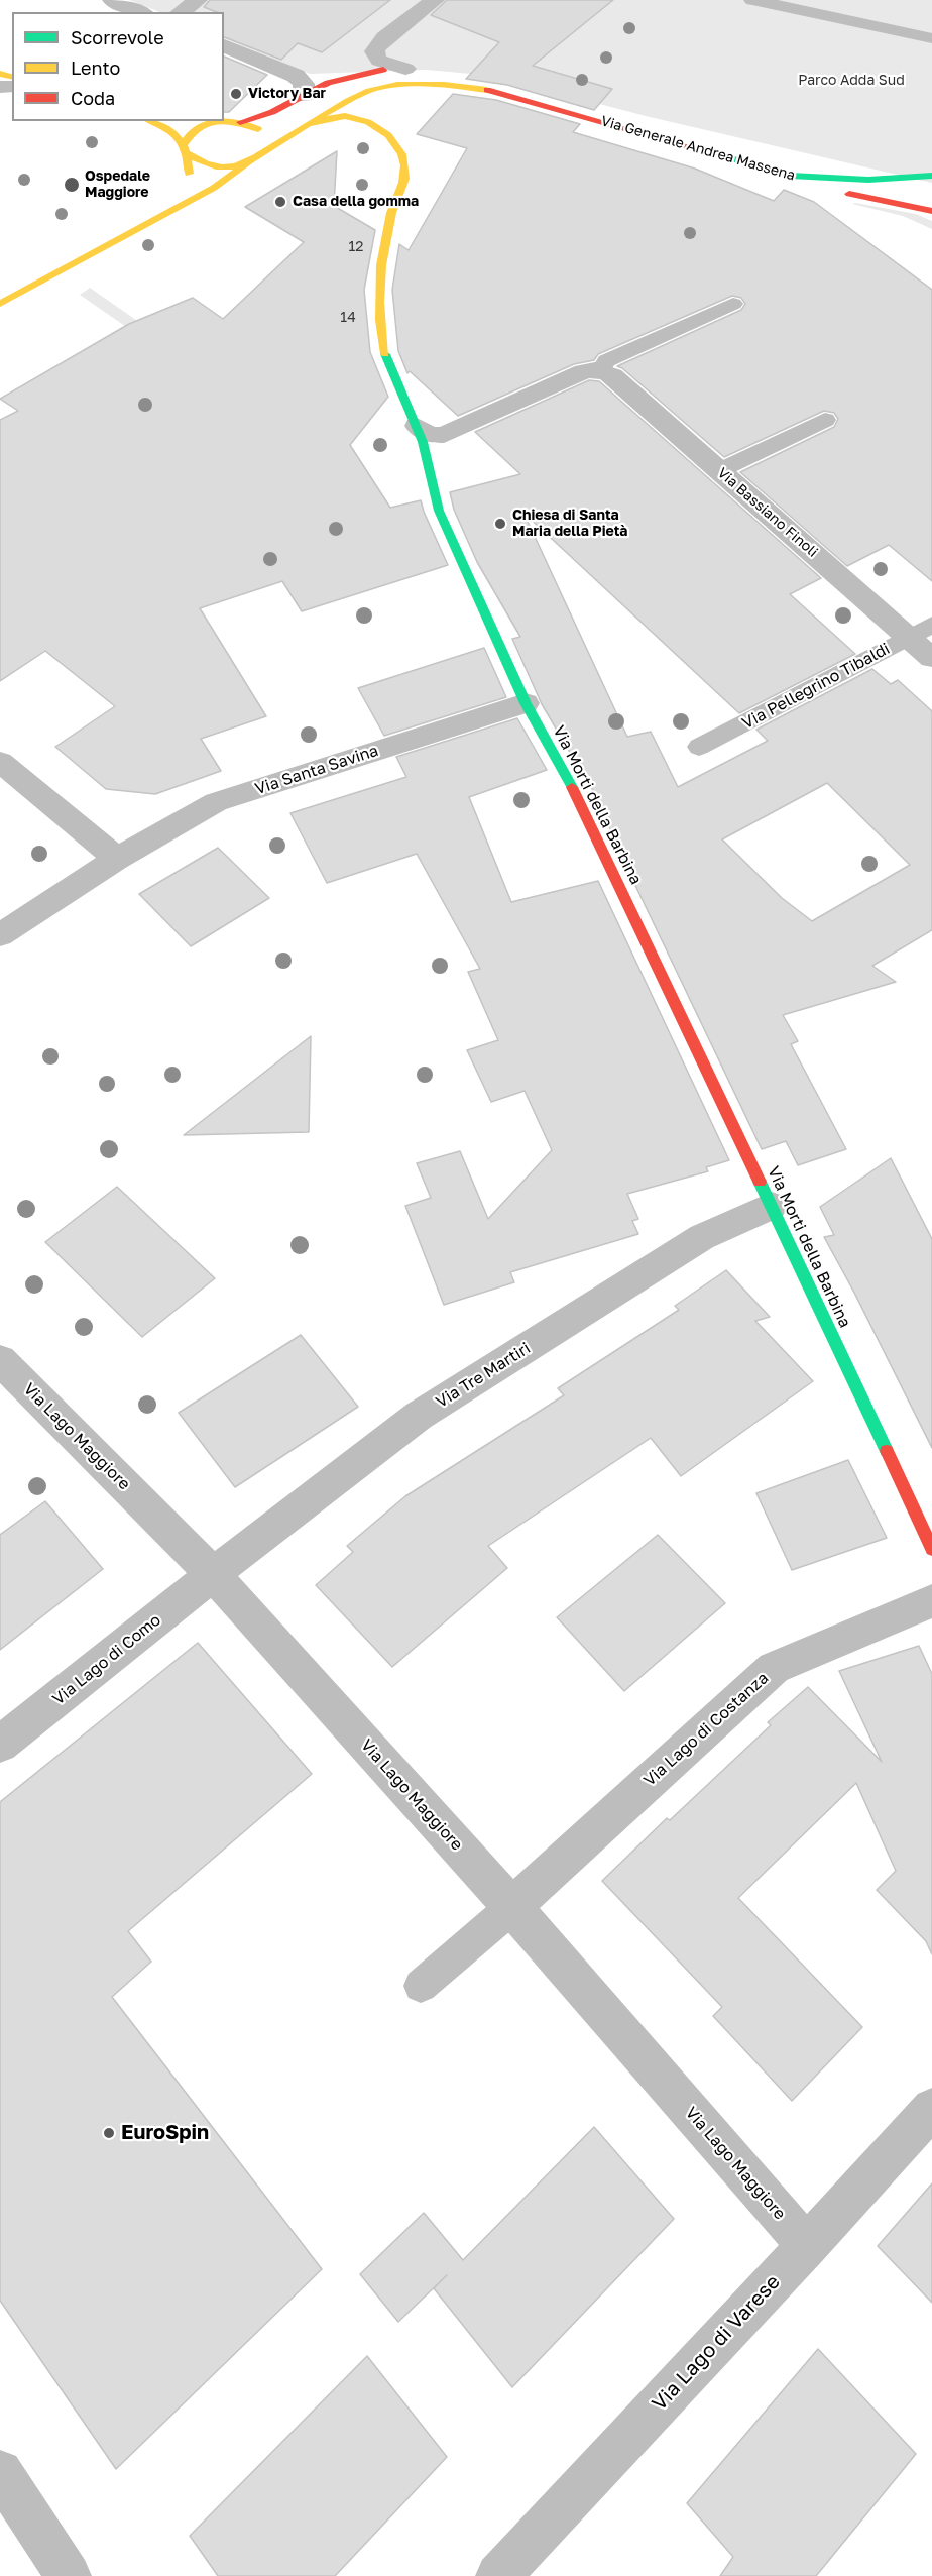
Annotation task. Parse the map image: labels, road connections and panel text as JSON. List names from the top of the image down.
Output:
{
  "streets": {
    "street": [
      "Via Generale Andrea Massena",
      "Via Bassiano Finoli",
      "Via Santa Savina",
      "Via Morti della Barbina",
      "Via Tre Martiri",
      "Via Lago Maggiore",
      "Via Lago di Como",
      "Via Lago di Costanza",
      "Via Lago di Varese"
    ],
    "lane": ["Via Pellegrino Tibaldi"]
  },
  "crossings": [
    ["Via Generale Andrea Massena", "Via Morti della Barbina"],
    ["Via Bassiano Finoli", "Via Pellegrino Tibaldi"],
    ["Via Santa Savina", "Via Morti della Barbina"],
    ["Via Morti della Barbina", "Via Tre Martiri"],
    ["Via Tre Martiri", "Via Lago Maggiore"],
    ["Via Tre Martiri", "Via Lago di Como"],
    ["Via Lago Maggiore", "Via Lago di Como"],
    ["Via Lago Maggiore", "Via Lago di Costanza"],
    ["Via Lago Maggiore", "Via Lago di Varese"]
  ],
  "parks": ["Parco Adda Sud"],
  "places": [
    "Victory Bar",
    "Ospedale Maggiore",
    "Casa della gomma",
    "Chiesa di Santa Maria della Pietà",
    "EuroSpin"
  ],
  "house_numbers": ["12", "14"],
  "legend": ["Scorrevole", "Lento", "Coda"]
}
